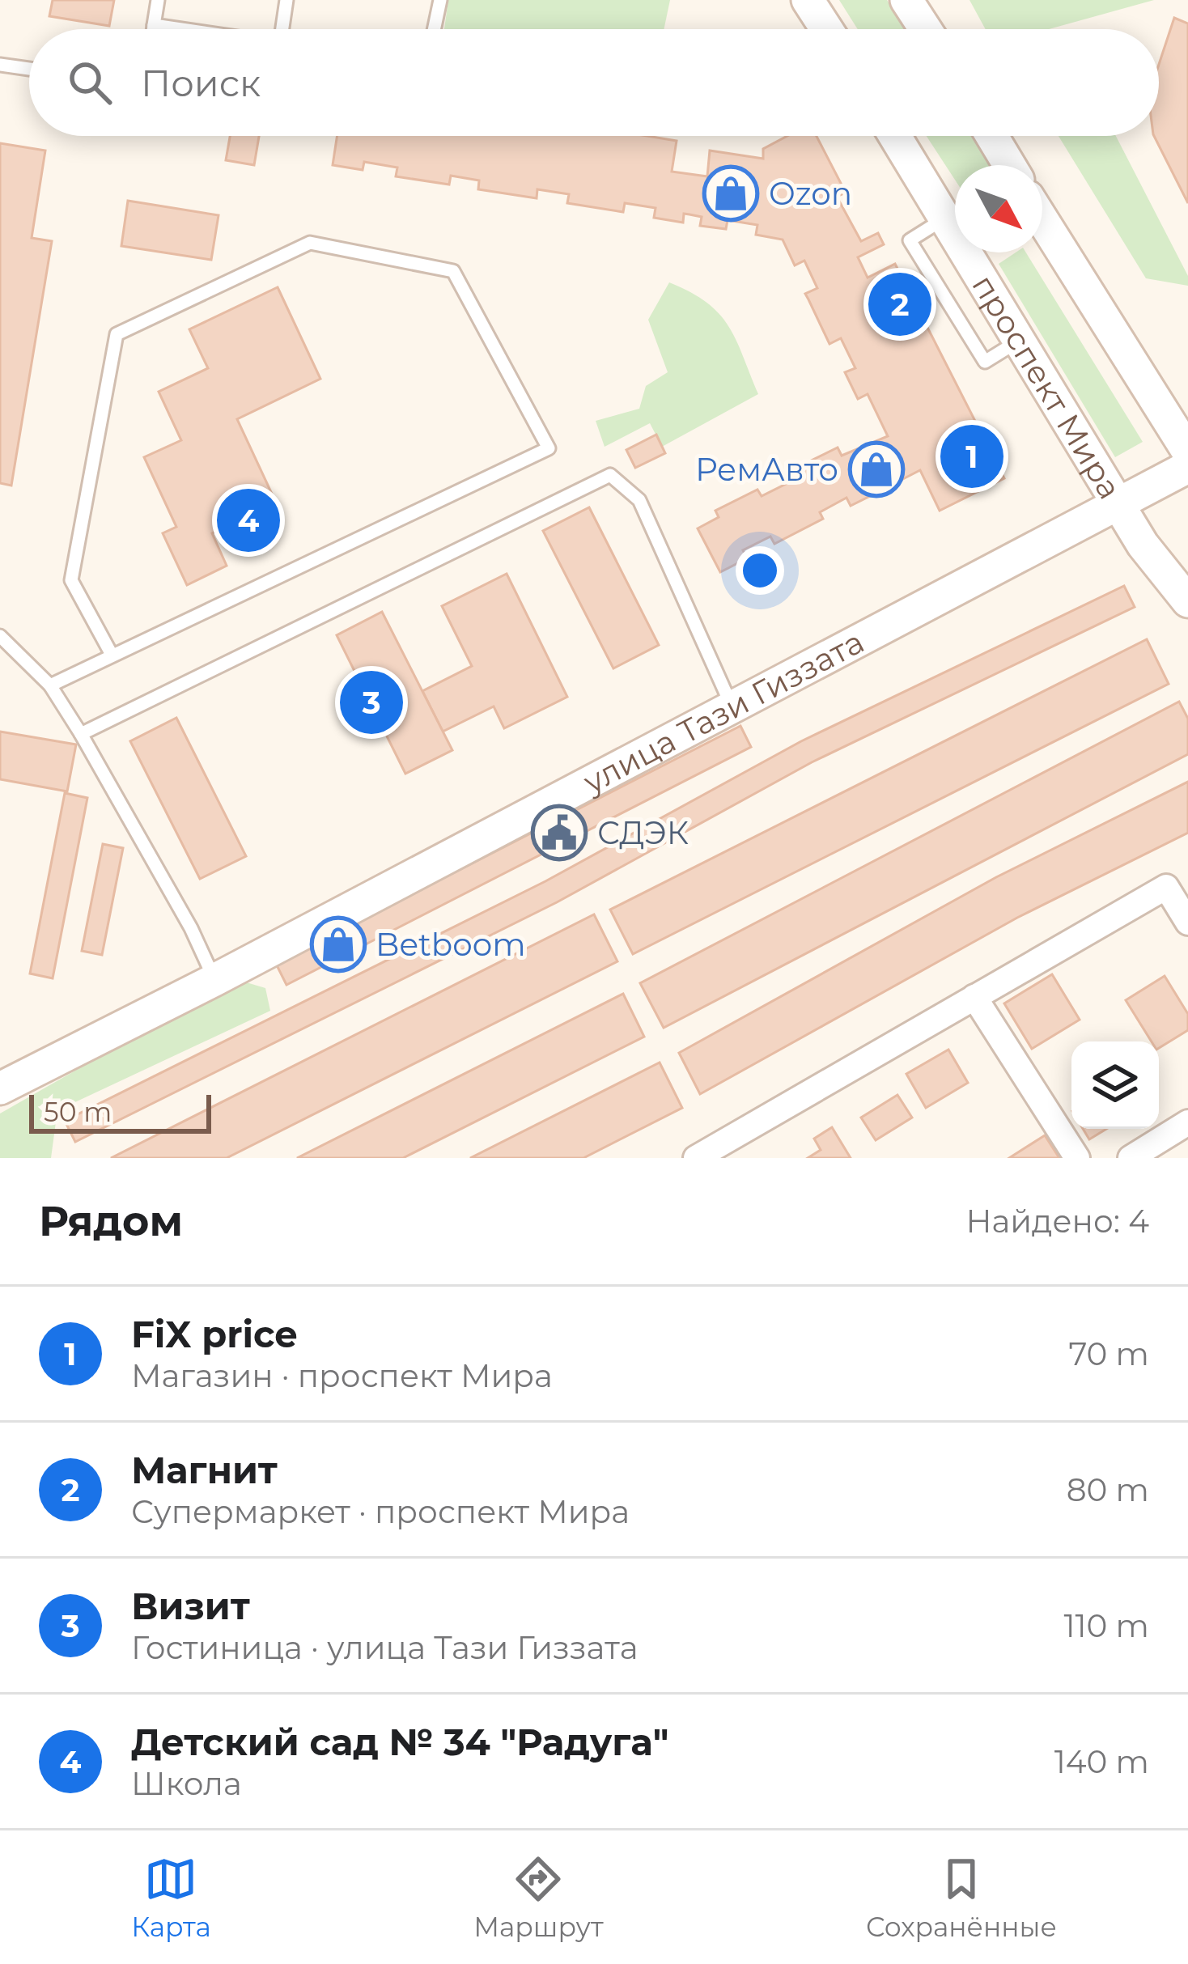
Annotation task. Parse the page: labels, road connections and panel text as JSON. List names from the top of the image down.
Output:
{
  "streets": {
    "street": ["проспект Мира", "улица Тази Гиззата"]
  },
  "crossings": [
    ["проспект Мира", "улица Тази Гиззата"]
  ],
  "places": {
    "shop": ["Ozon", "РемАвто", "Betboom"],
    "public building": ["СДЭК"]
  },
  "scale_bar": "50 m",
  "north": "bottom right",
  "page": {
    "search": "Поиск",
    "pins": [
      "2",
      "1",
      "4",
      "3"
    ],
    "scale": "50 m",
    "heading": ["Рядом", "Найдено: 4"],
    "list": [
      {
        "mark": "1",
        "name": "FiX price",
        "note": "Магазин · проспект Мира",
        "value": "70 m"
      },
      {
        "mark": "2",
        "name": "Магнит",
        "note": "Супермаркет · проспект Мира",
        "value": "80 m"
      },
      {
        "mark": "3",
        "name": "Визит",
        "note": "Гостиница · улица Тази Гиззата",
        "value": "110 m"
      },
      {
        "mark": "4",
        "name": "Детский сад № 34 \"Радуга\"",
        "note": "Школа",
        "value": "140 m"
      }
    ],
    "nav": ["Карта", "Маршрут", "Сохранённые"]
  }
}
